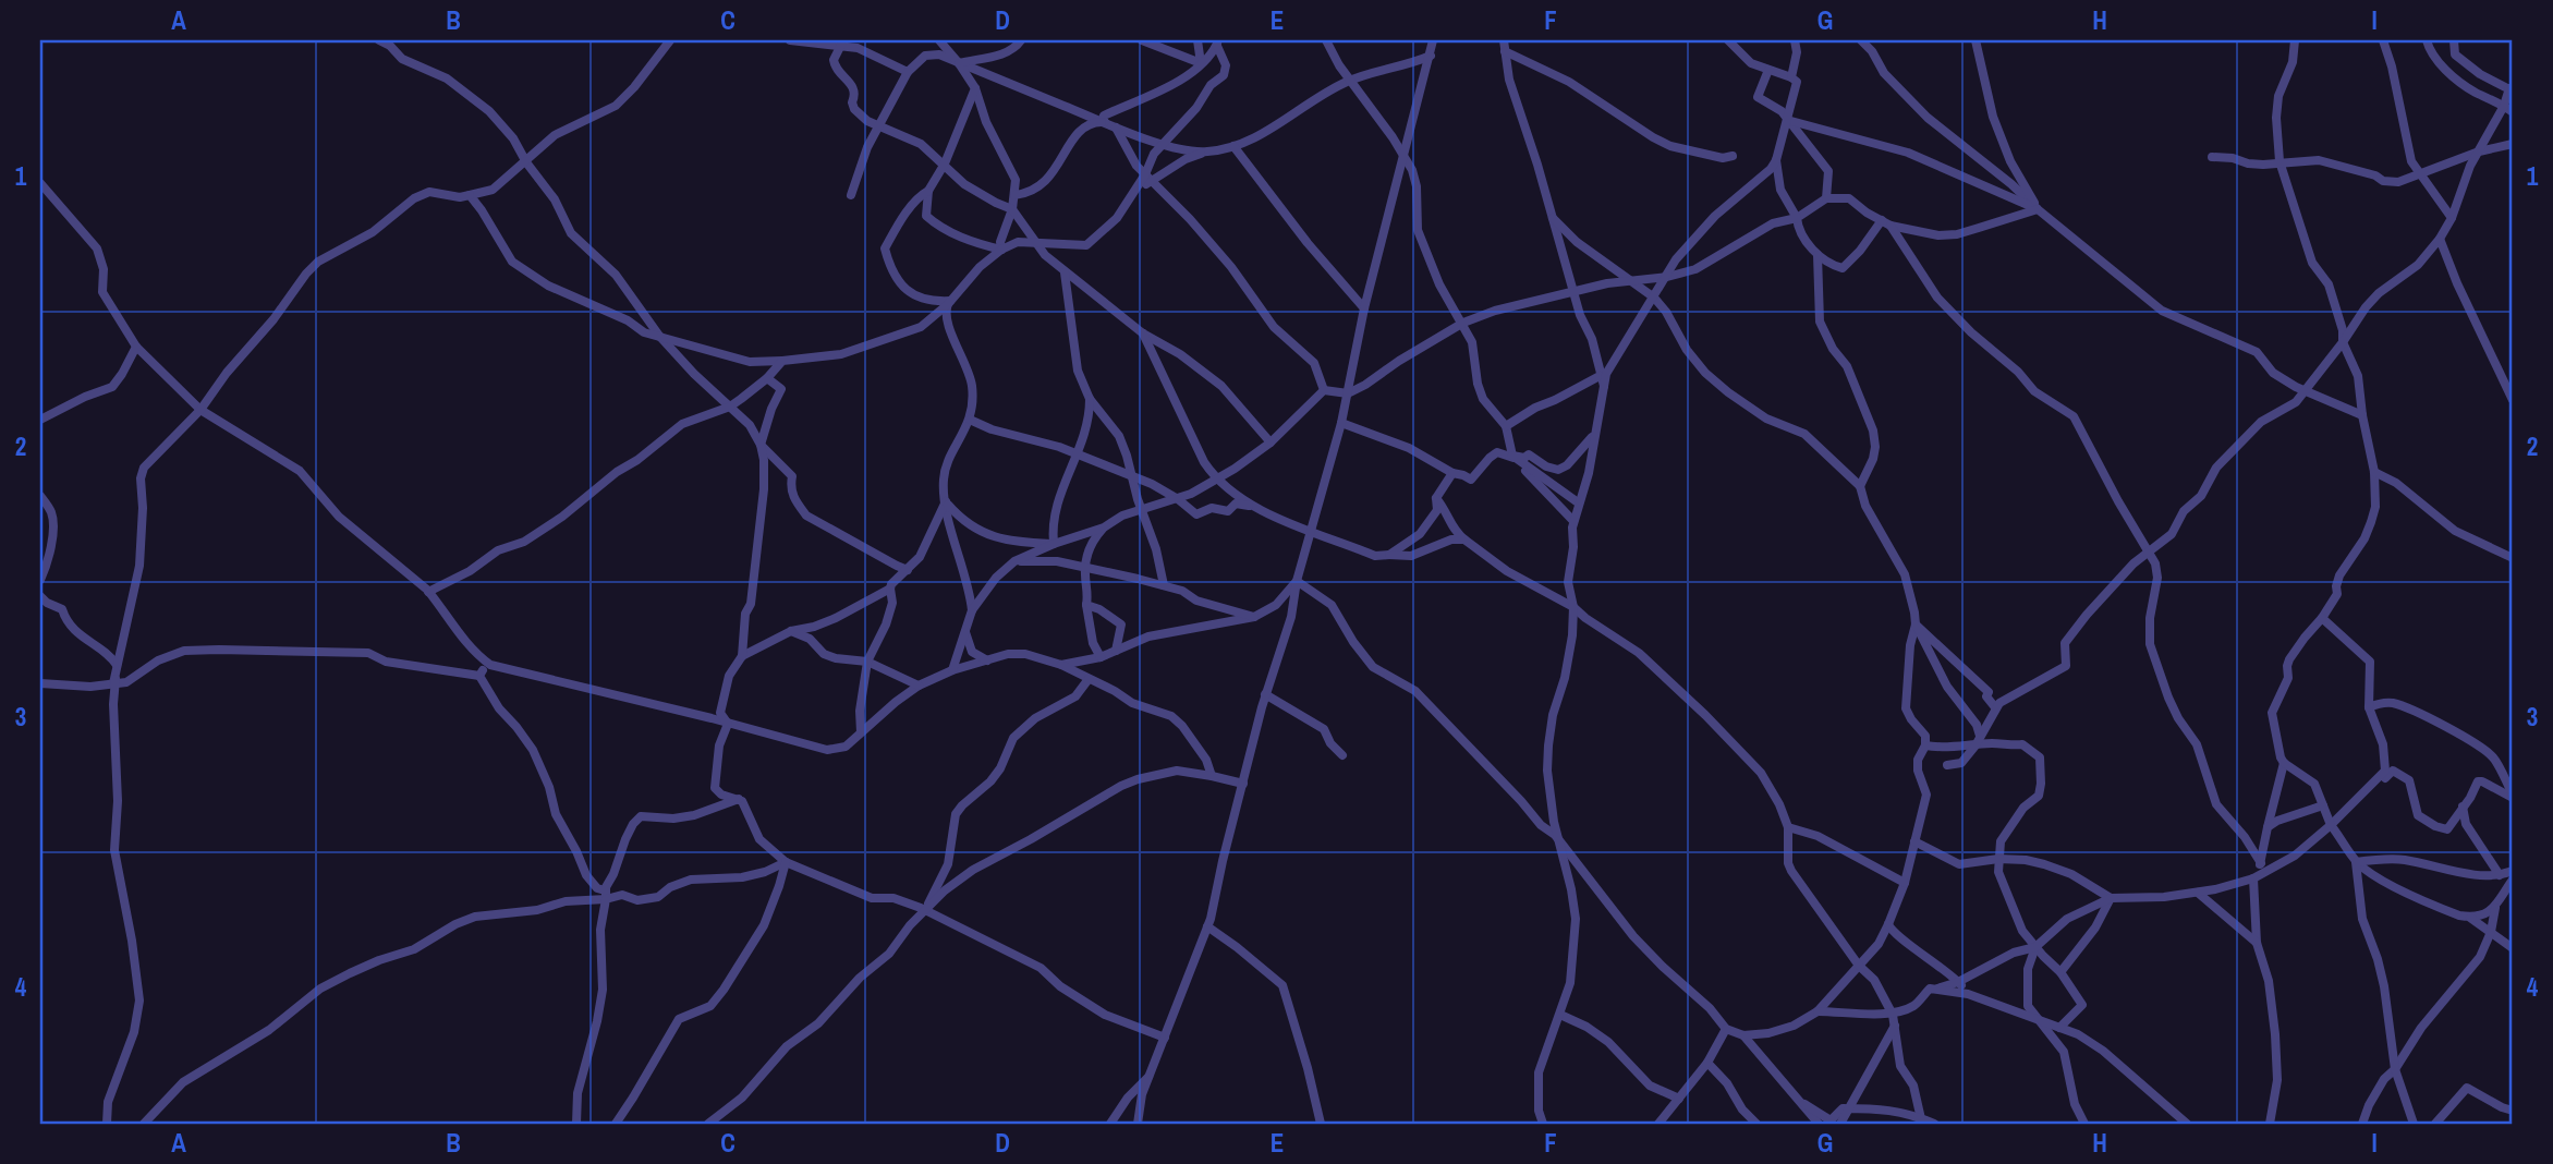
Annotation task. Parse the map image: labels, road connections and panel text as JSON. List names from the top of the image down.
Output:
{
  "grid": {
    "columns": [
      "A",
      "B",
      "C",
      "D",
      "E",
      "F",
      "G",
      "H",
      "I"
    ],
    "rows": [
      "1",
      "2",
      "3",
      "4"
    ]
  }
}
